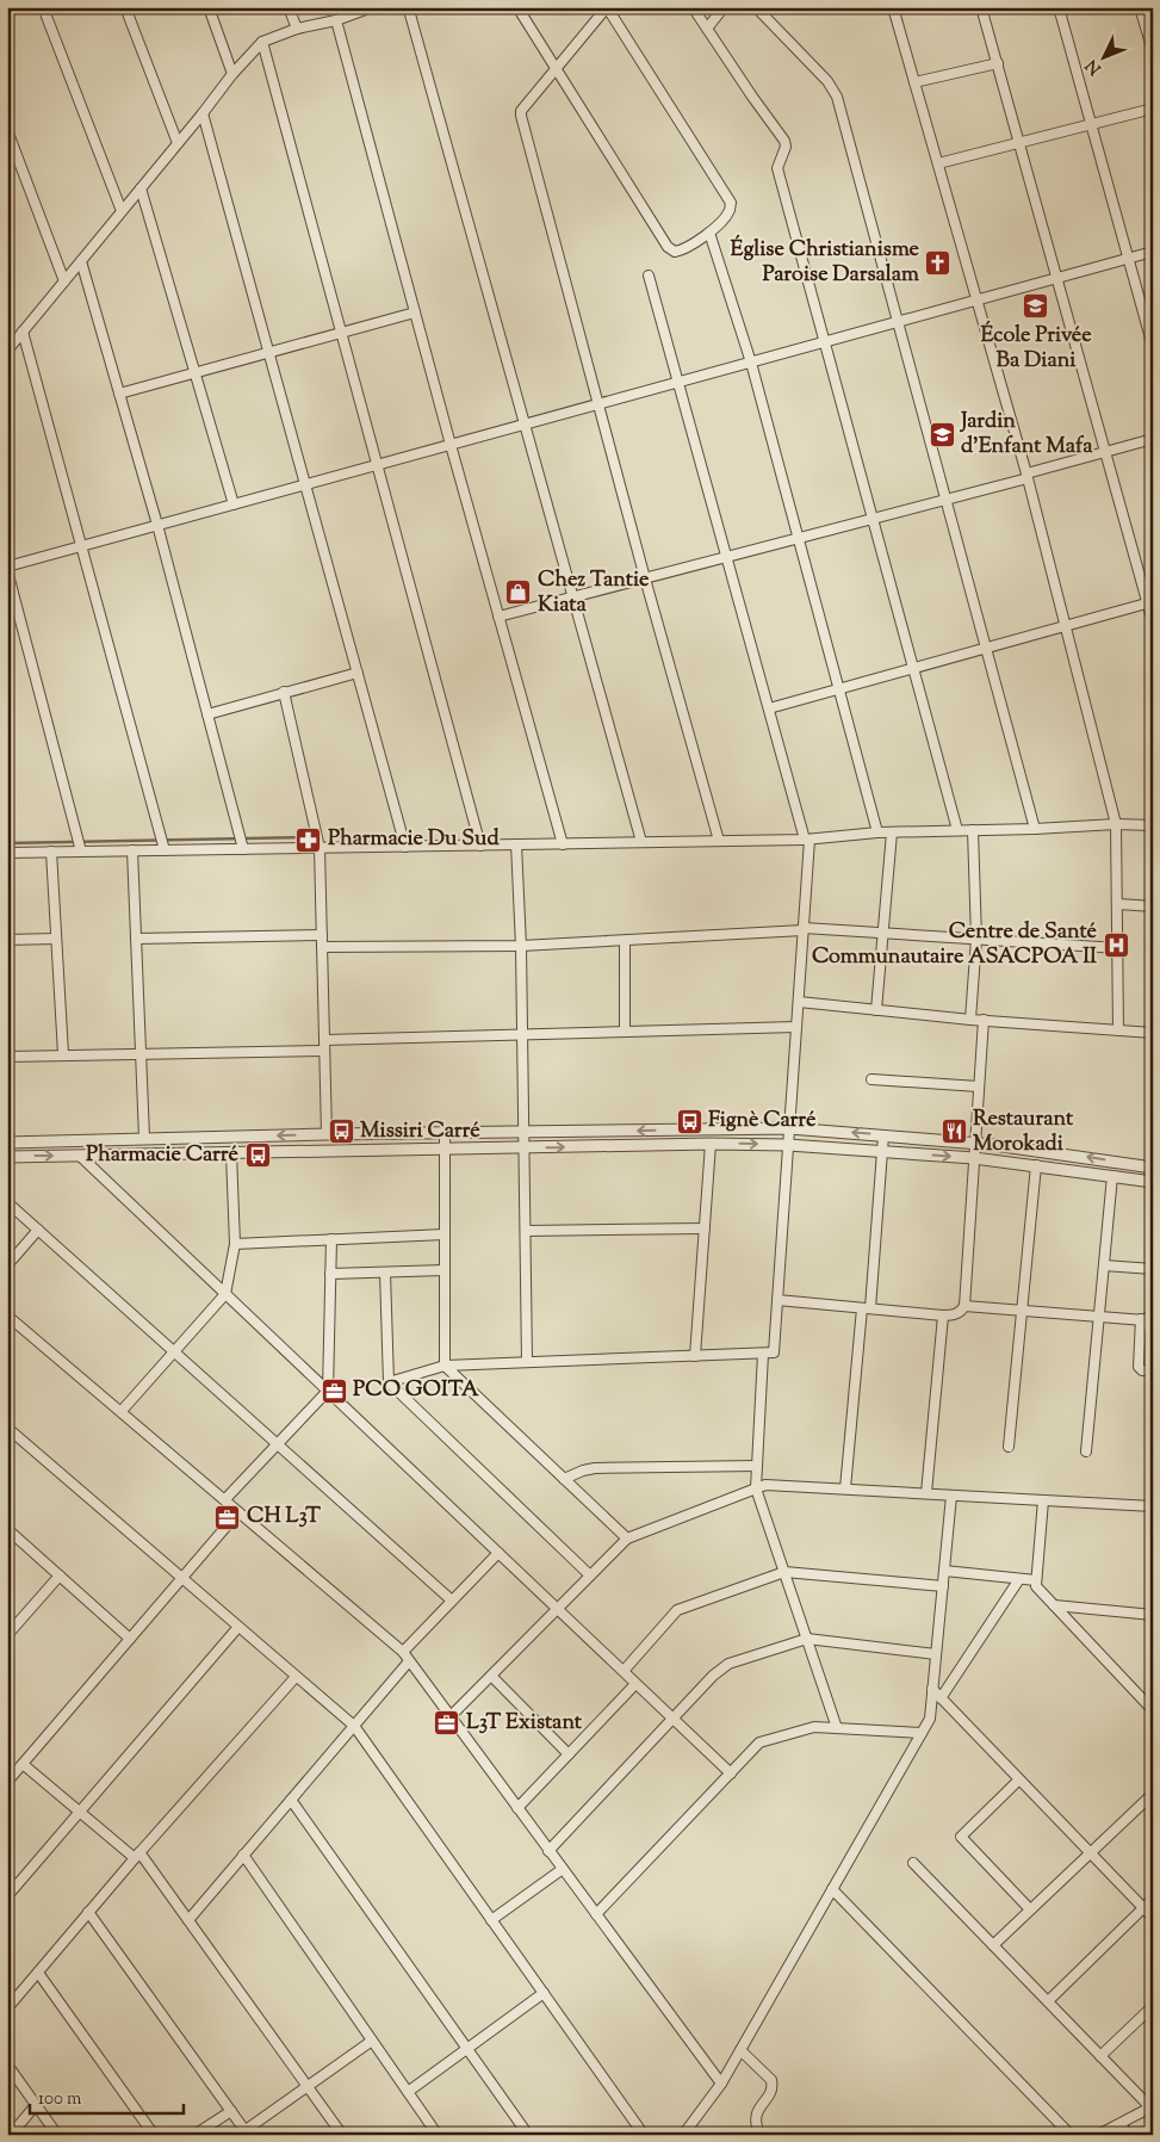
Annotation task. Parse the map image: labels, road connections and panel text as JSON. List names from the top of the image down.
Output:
{
  "places": {
    "church": ["Église Christianisme Paroise Darsalam"],
    "school or university": ["École Privée Ba Diani", "Jardin d'Enfant Mafa"],
    "shop": ["Chez Tantie Kiata"],
    "pharmacy": ["Pharmacie Du Sud"],
    "hospital": ["Centre de Santé Communautaire ASACPOA II"],
    "bus stop": ["Fignè Carré", "Missiri Carré", "Pharmacie Carré"],
    "restaurant": ["Restaurant Morokadi"],
    "office": ["PCO GOITA", "CH L3T", "L3T Existant"]
  },
  "scale_bar": "100 m",
  "north": "bottom left"
}
